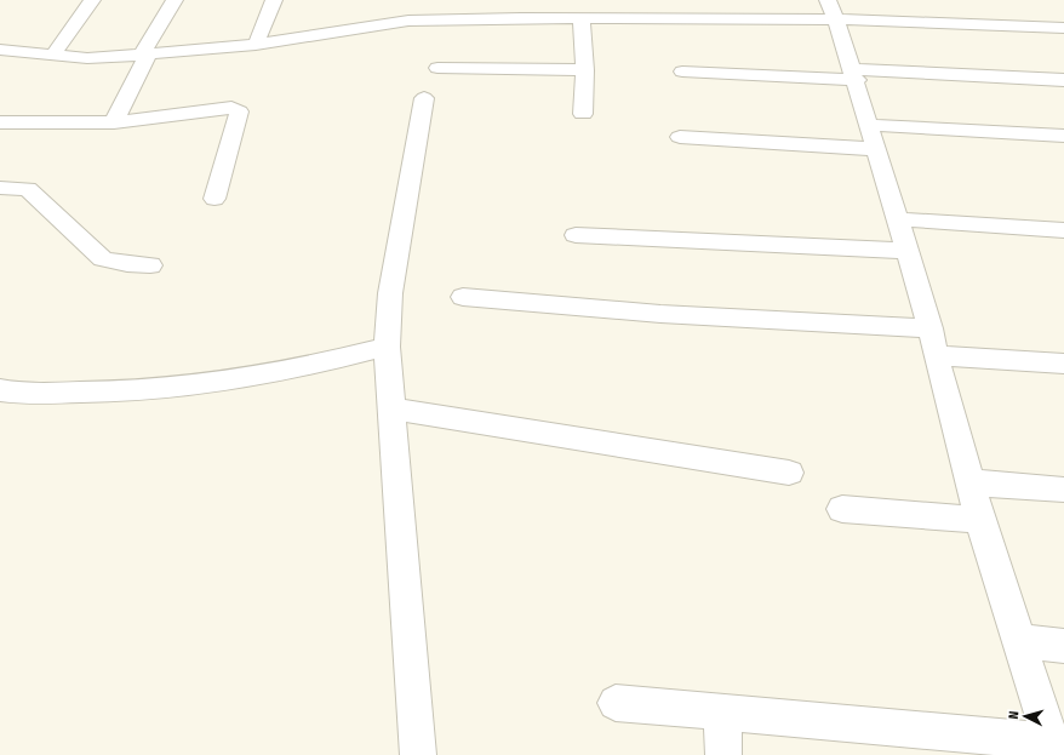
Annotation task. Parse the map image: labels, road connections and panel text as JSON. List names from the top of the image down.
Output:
{
  "north": "left"
}
